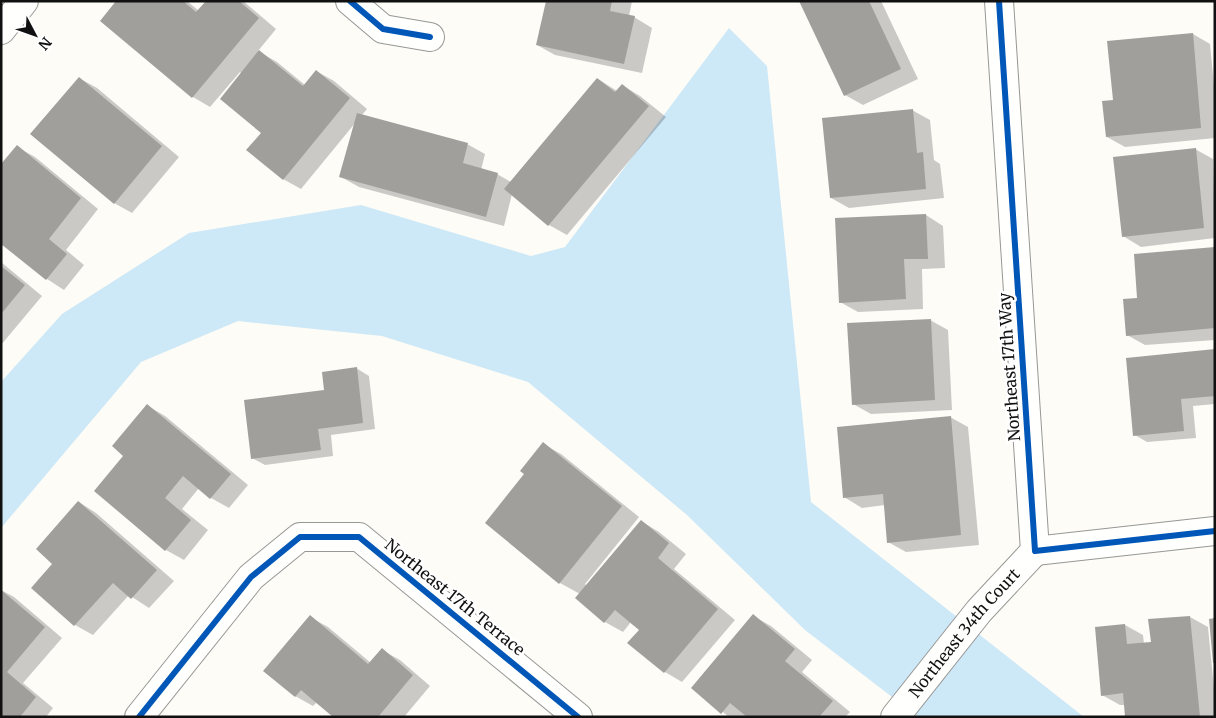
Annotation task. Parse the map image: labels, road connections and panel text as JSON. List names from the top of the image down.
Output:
{
  "streets": {
    "street": ["Northeast 17th Way", "Northeast 17th Terrace", "Northeast 34th Court"]
  },
  "crossings": [
    ["Northeast 17th Way", "Northeast 34th Court"]
  ],
  "north": "bottom right"
}
